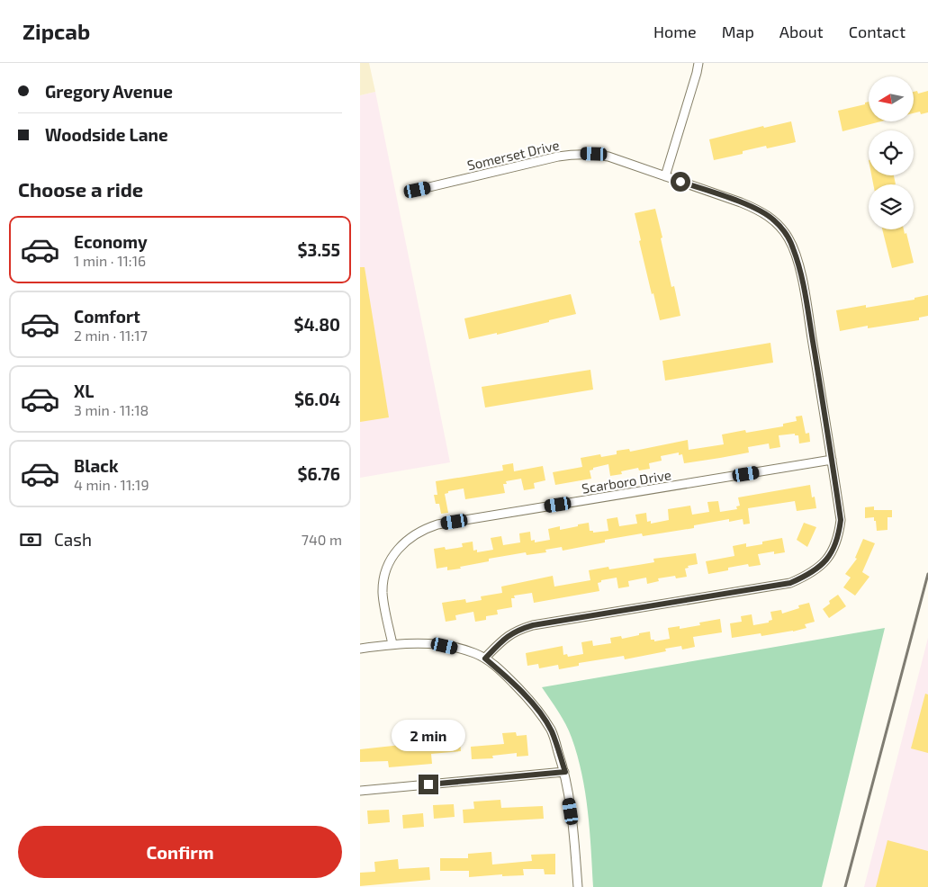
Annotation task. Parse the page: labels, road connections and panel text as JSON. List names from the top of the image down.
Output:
{
  "streets": {
    "street": ["Somerset Drive", "Scarboro Drive"]
  },
  "crossings": [
    ["Somerset Drive", "Scarboro Drive"]
  ],
  "north": "left",
  "page": {
    "header": "Zipcab",
    "nav": [
      "Home",
      "Map",
      "About",
      "Contact"
    ],
    "banner": ["Gregory Avenue", "Woodside Lane"],
    "heading": "Choose a ride",
    "list": [
      {
        "name": "Economy",
        "note": "1 min · 11:16",
        "value": "$3.55"
      },
      {
        "name": "Comfort",
        "note": "2 min · 11:17",
        "value": "$4.80"
      },
      {
        "name": "XL",
        "note": "3 min · 11:18",
        "value": "$6.04"
      },
      {
        "name": "Black",
        "note": "4 min · 11:19",
        "value": "$6.76"
      }
    ],
    "pay": ["Cash", "740 m"],
    "bubble": "2 min",
    "buttons": "Confirm"
  }
}
